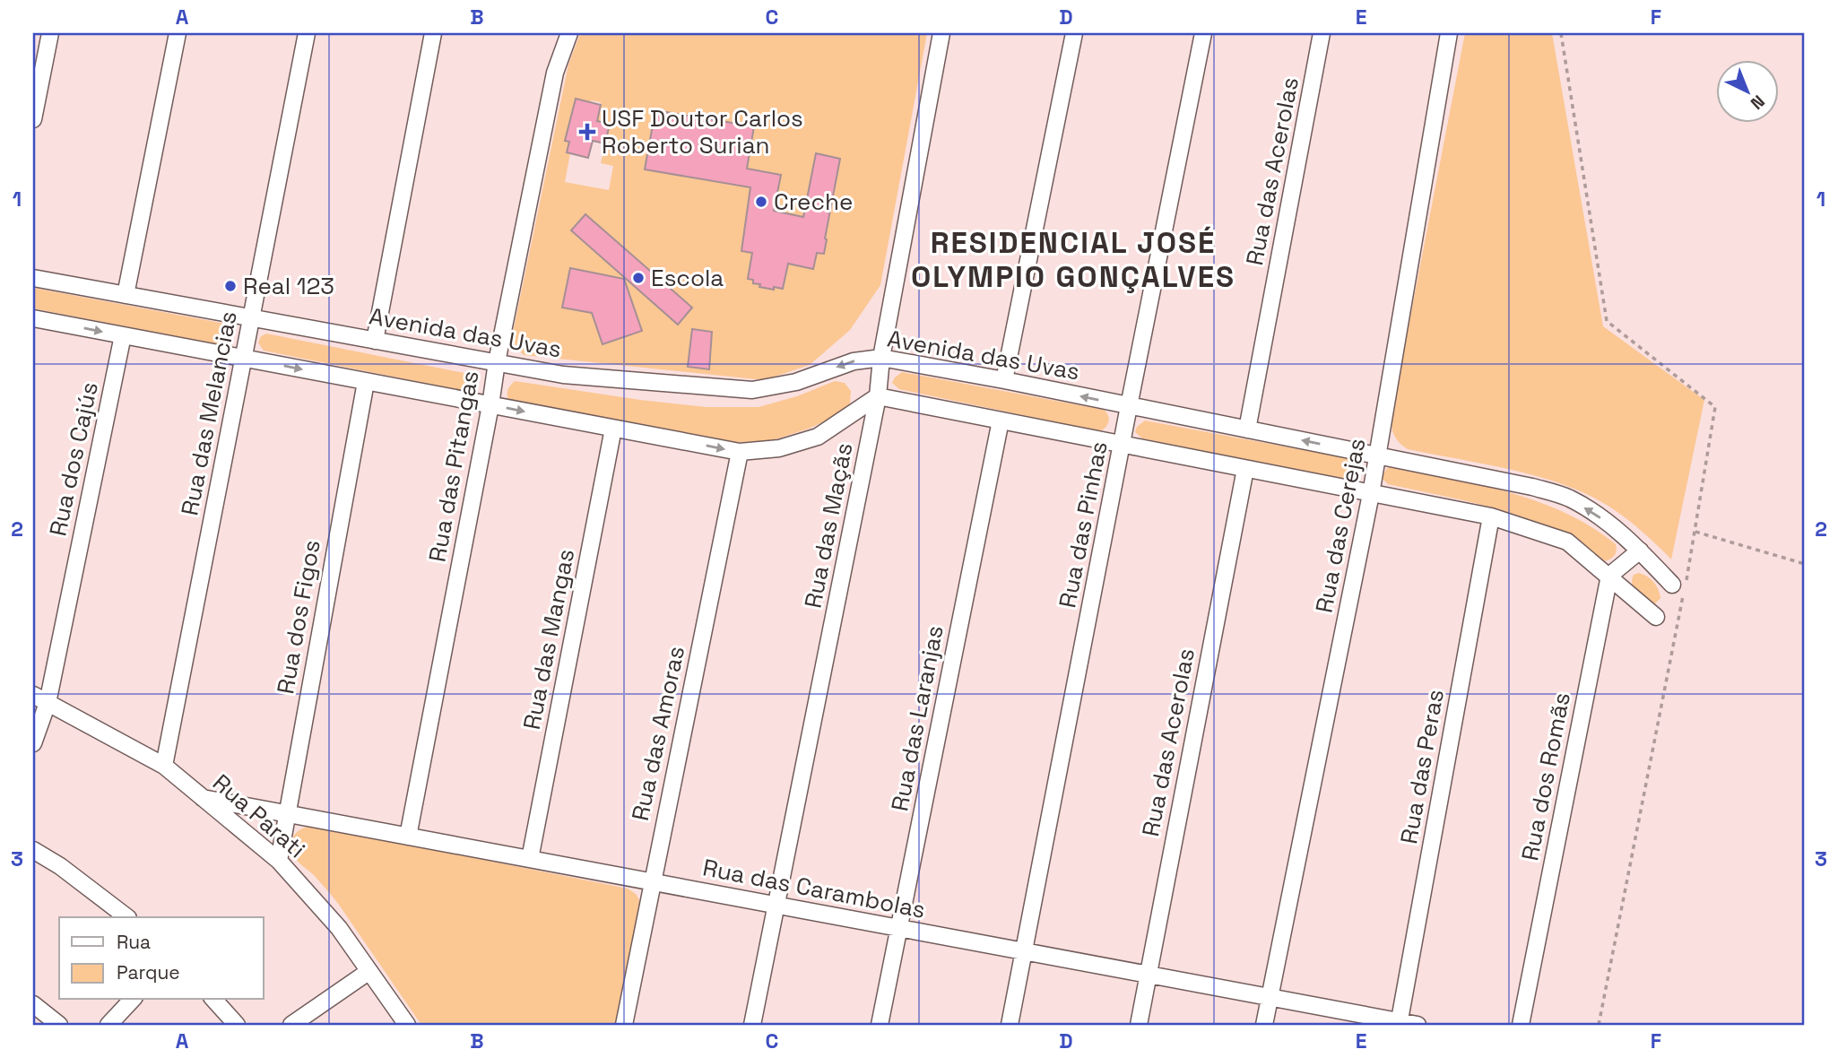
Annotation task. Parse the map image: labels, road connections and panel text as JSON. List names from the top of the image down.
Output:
{
  "streets": {
    "street": [
      "Rua das Acerolas",
      "Avenida das Uvas",
      "Rua das Melancias",
      "Rua dos Cajús",
      "Rua das Pitangas",
      "Rua das Pinhas",
      "Rua das Maçãs",
      "Rua das Cerejas",
      "Rua dos Figos",
      "Rua das Mangas",
      "Rua das Laranjas",
      "Rua das Amoras",
      "Rua das Peras",
      "Rua dos Romãs",
      "Rua Parati",
      "Rua das Carambolas"
    ]
  },
  "crossings": [
    ["Rua das Acerolas", "Avenida das Uvas"],
    ["Rua das Acerolas", "Rua das Carambolas"],
    ["Avenida das Uvas", "Rua das Melancias"],
    ["Avenida das Uvas", "Rua das Pitangas"],
    ["Avenida das Uvas", "Rua das Pinhas"],
    ["Avenida das Uvas", "Rua das Maçãs"],
    ["Avenida das Uvas", "Rua das Cerejas"],
    ["Rua das Melancias", "Rua Parati"],
    ["Rua dos Cajús", "Rua Parati"],
    ["Rua das Pitangas", "Rua das Carambolas"],
    ["Rua das Pinhas", "Rua das Carambolas"],
    ["Rua das Maçãs", "Rua das Carambolas"],
    ["Rua das Cerejas", "Rua das Carambolas"],
    ["Rua dos Figos", "Rua Parati"],
    ["Rua dos Figos", "Rua das Carambolas"],
    ["Rua das Mangas", "Rua das Carambolas"],
    ["Rua das Laranjas", "Rua das Carambolas"],
    ["Rua das Amoras", "Rua das Carambolas"],
    ["Rua das Peras", "Rua das Carambolas"],
    ["Rua Parati", "Rua das Carambolas"]
  ],
  "districts": ["RESIDENCIAL JOSÉ OLYMPIO GONÇALVES"],
  "places": {
    "health": ["USF Doutor Carlos Roberto Surian"],
    "other": ["Creche", "Escola", "Real 123"]
  },
  "legend": ["Rua", "Parque"],
  "north": "bottom right",
  "grid": {
    "columns": [
      "A",
      "B",
      "C",
      "D",
      "E",
      "F"
    ],
    "rows": ["1", "2", "3"]
  }
}
